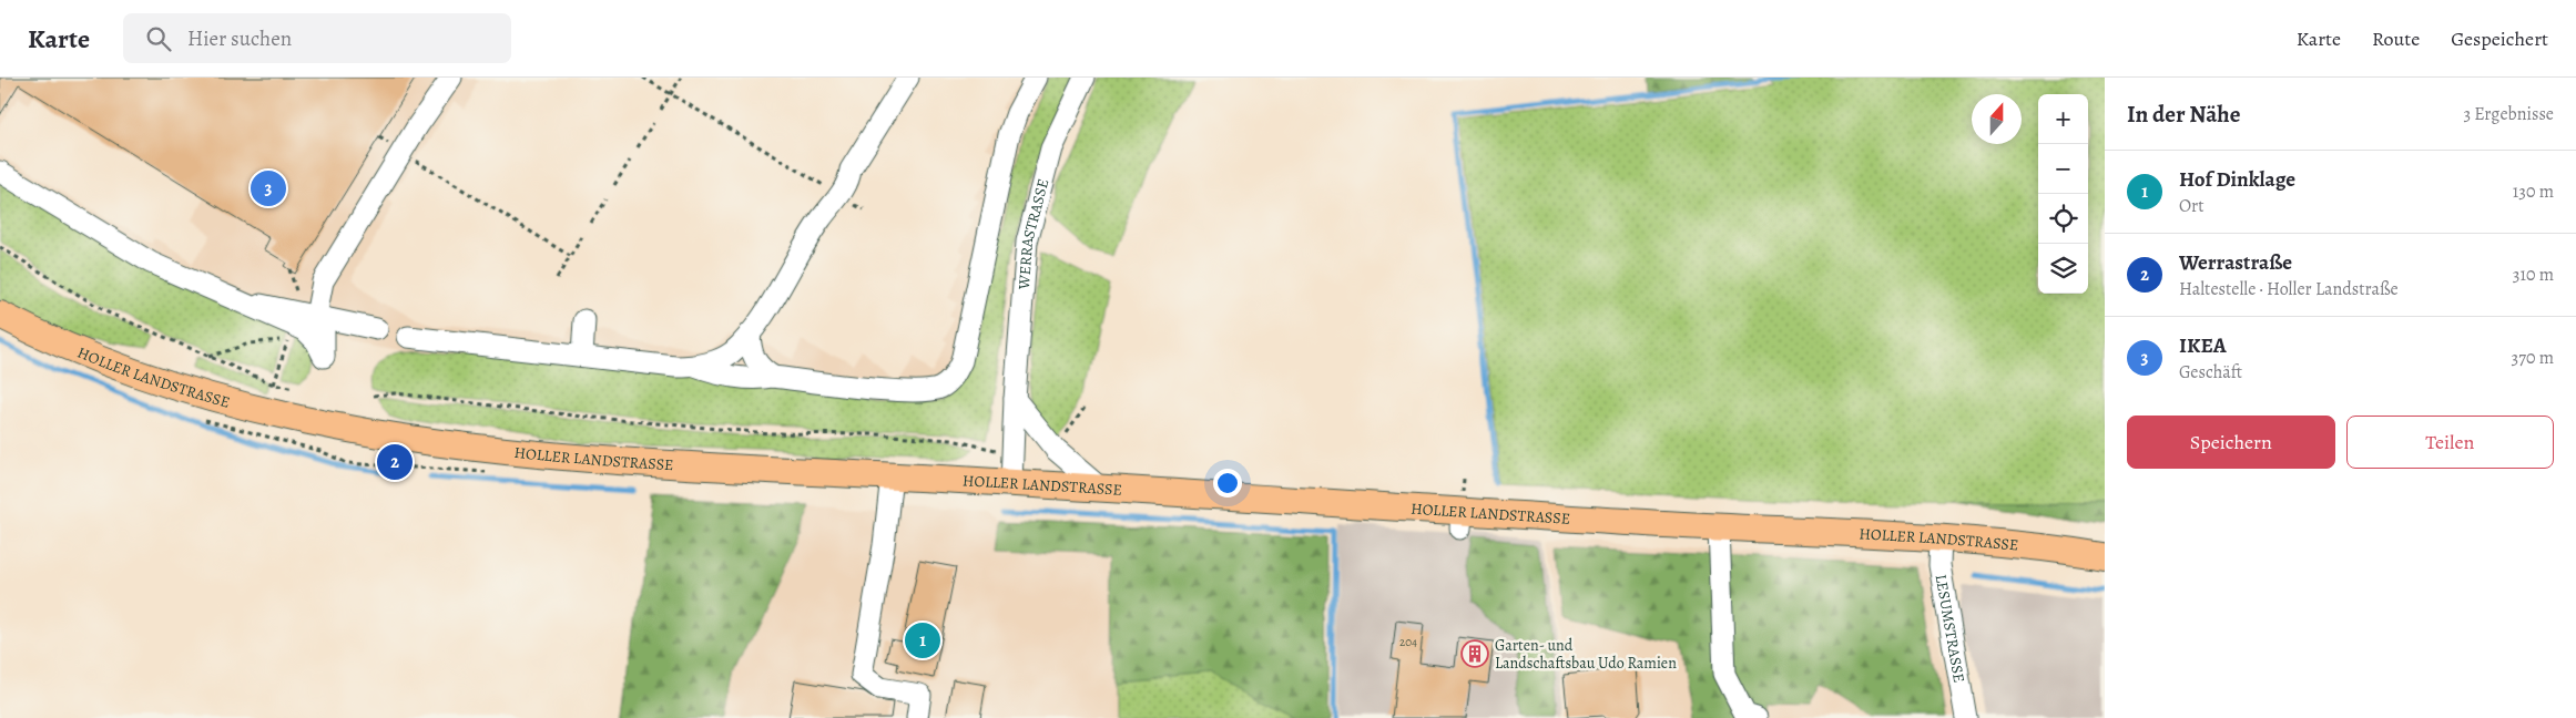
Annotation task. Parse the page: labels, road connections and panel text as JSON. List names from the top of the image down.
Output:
{
  "streets": {
    "main road": ["HOLLER LANDSTRASSE"],
    "street": ["WERRASTRASSE", "LESUMSTRASSE"]
  },
  "crossings": [
    ["WERRASTRASSE", "HOLLER LANDSTRASSE"],
    ["HOLLER LANDSTRASSE", "LESUMSTRASSE"]
  ],
  "places": {
    "building": ["Garten- und Landschaftsbau Udo Ramien"]
  },
  "house_numbers": ["204"],
  "north": "top",
  "page": {
    "header": "Karte",
    "search": "Hier suchen",
    "nav": ["Karte", "Route", "Gespeichert"],
    "heading": ["In der Nähe", "3 Ergebnisse"],
    "map_buttons": ["+", "−"],
    "list": [
      {
        "mark": "1",
        "name": "Hof Dinklage",
        "note": "Ort",
        "value": "130 m"
      },
      {
        "mark": "2",
        "name": "Werrastraße",
        "note": "Haltestelle · Holler Landstraße",
        "value": "310 m"
      },
      {
        "mark": "3",
        "name": "IKEA",
        "note": "Geschäft",
        "value": "370 m"
      }
    ],
    "pins": ["3", "2", "1"],
    "buttons": ["Speichern", "Teilen"]
  }
}
